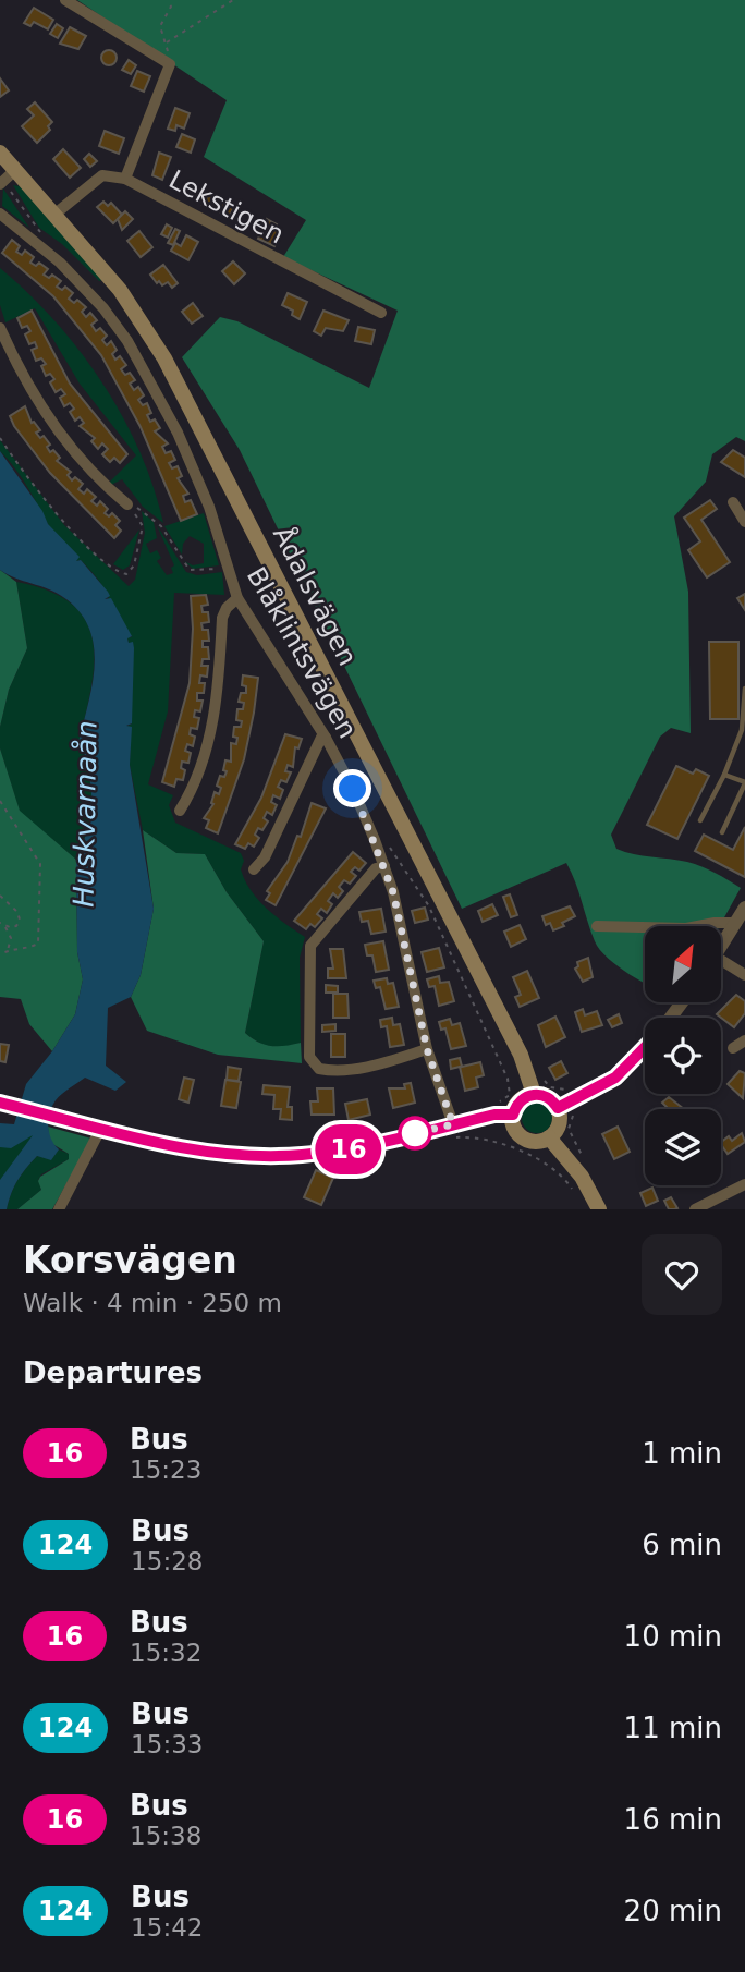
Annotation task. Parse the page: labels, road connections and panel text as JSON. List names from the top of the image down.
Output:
{
  "streets": {
    "main road": ["Ådalsvägen"],
    "street": ["Lekstigen", "Blåklintsvägen"]
  },
  "water": ["Huskvarnaån"],
  "lines": ["bus line 16"],
  "north": "top right",
  "page": {
    "on_map": "16",
    "heading": [
      ["Korsvägen", "Walk · 4 min · 250 m"],
      "Departures"
    ],
    "list": [
      {
        "mark": "16",
        "name": "Bus",
        "note": "15:23",
        "value": "1 min"
      },
      {
        "mark": "124",
        "name": "Bus",
        "note": "15:28",
        "value": "6 min"
      },
      {
        "mark": "16",
        "name": "Bus",
        "note": "15:32",
        "value": "10 min"
      },
      {
        "mark": "124",
        "name": "Bus",
        "note": "15:33",
        "value": "11 min"
      },
      {
        "mark": "16",
        "name": "Bus",
        "note": "15:38",
        "value": "16 min"
      },
      {
        "mark": "124",
        "name": "Bus",
        "note": "15:42",
        "value": "20 min"
      }
    ]
  }
}
